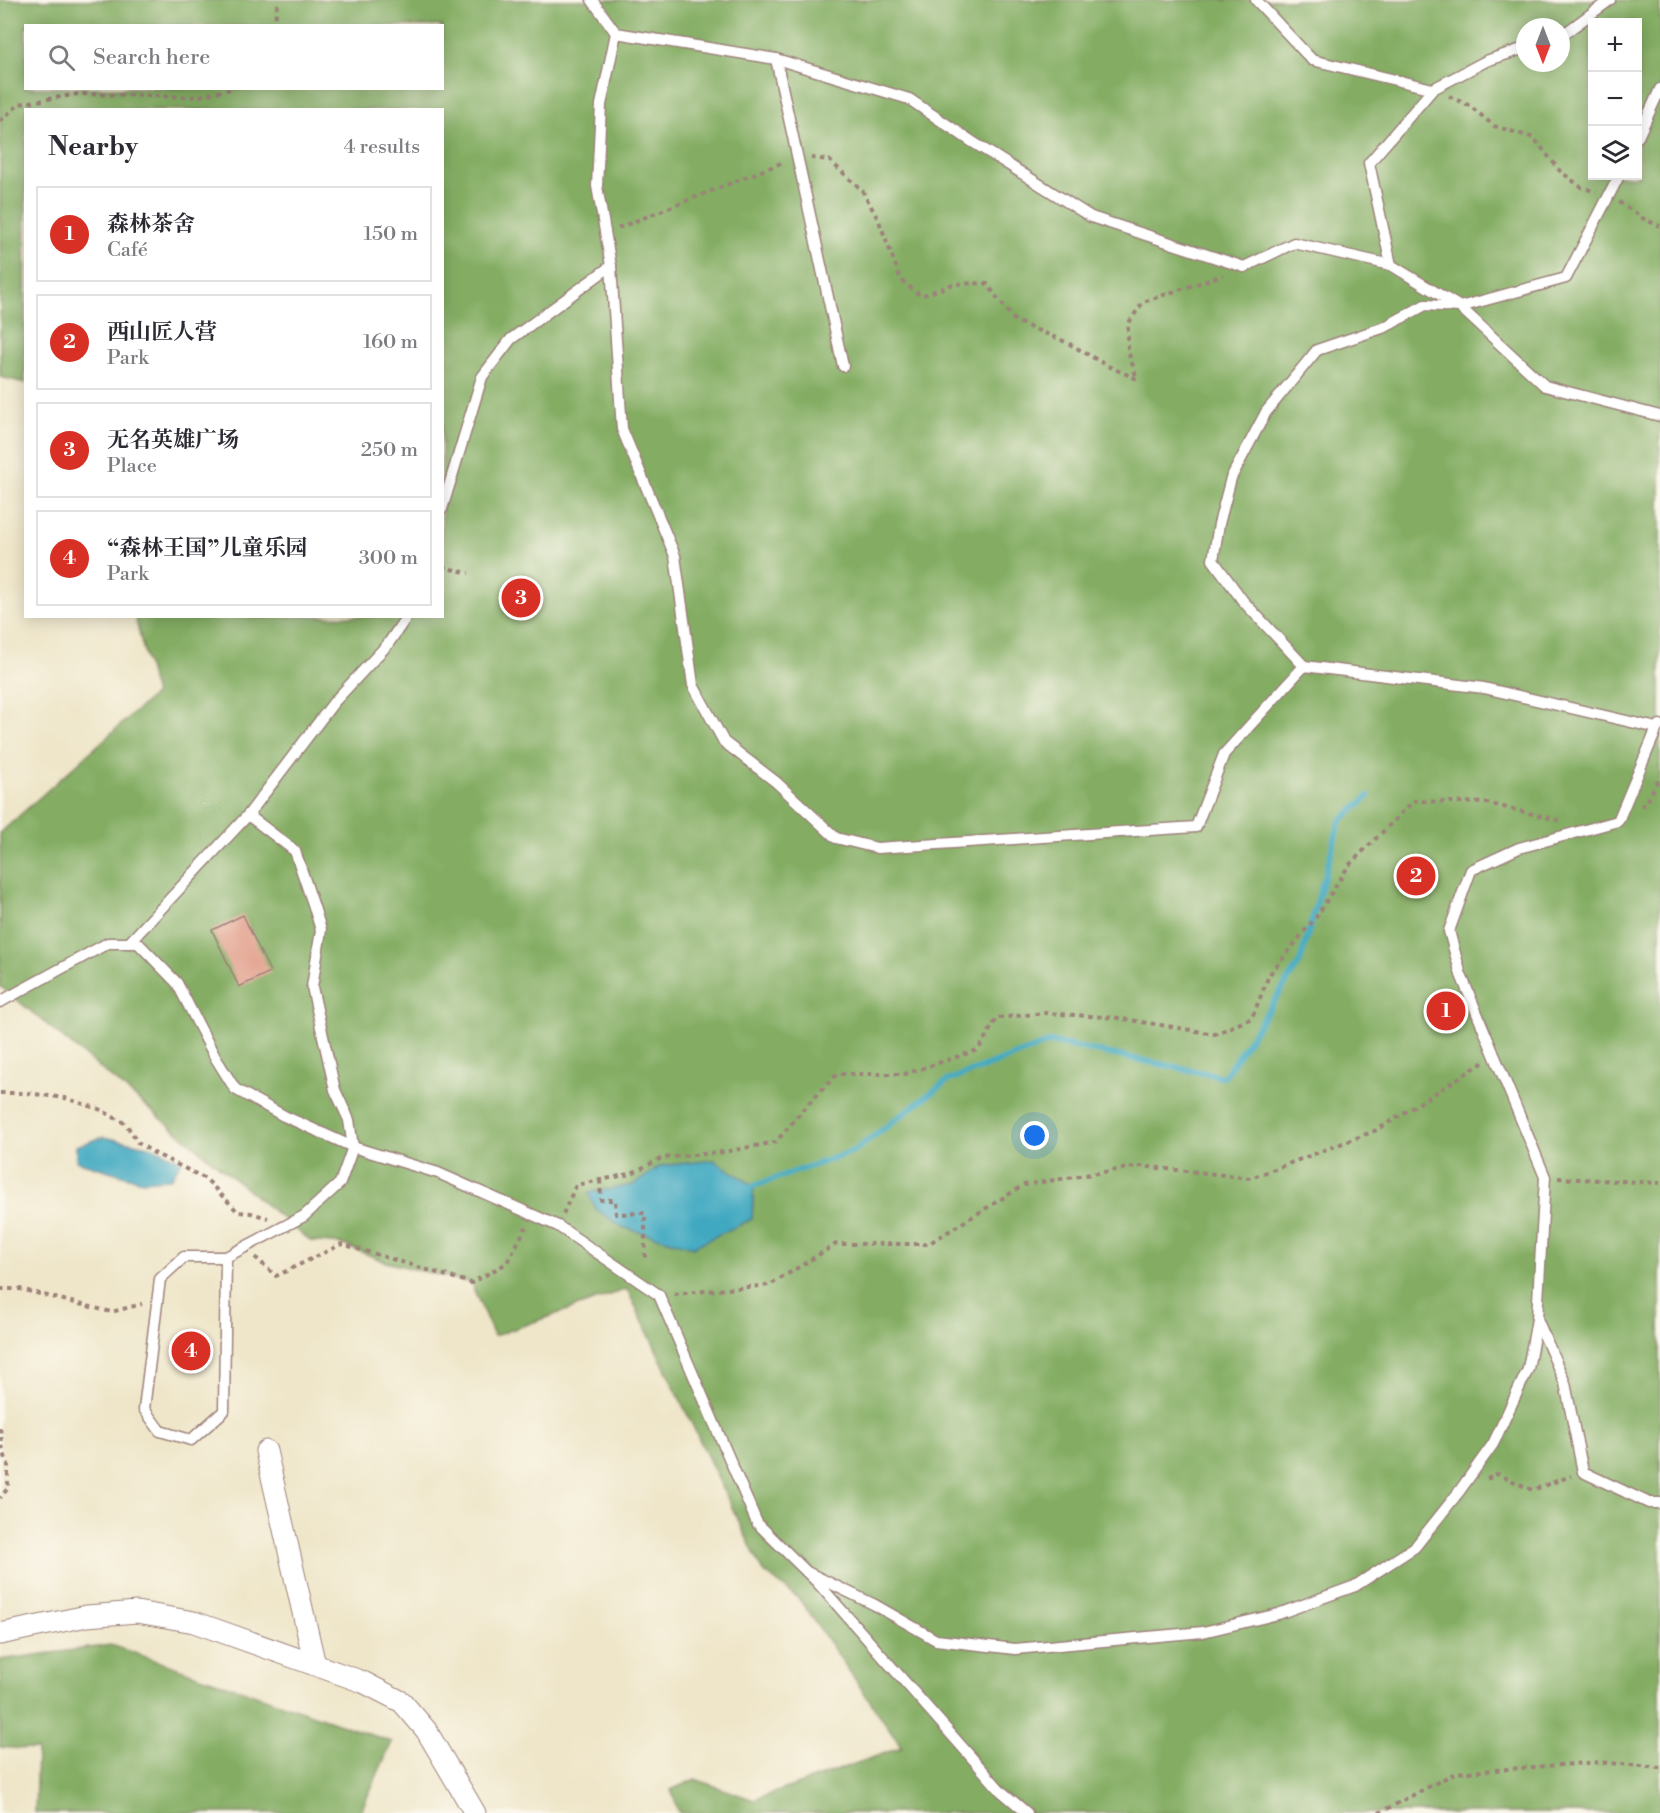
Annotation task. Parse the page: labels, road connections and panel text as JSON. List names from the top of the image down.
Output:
{
  "north": "bottom",
  "page": {
    "map_buttons": ["+", "−"],
    "search": "Search here",
    "heading": ["Nearby", "4 results"],
    "list": [
      {
        "mark": "1",
        "name": "森林茶舍",
        "note": "Café",
        "value": "150 m"
      },
      {
        "mark": "2",
        "name": "西山匠人营",
        "note": "Park",
        "value": "160 m"
      },
      {
        "mark": "3",
        "name": "无名英雄广场",
        "note": "Place",
        "value": "250 m"
      },
      {
        "mark": "4",
        "name": "“森林王国”儿童乐园",
        "note": "Park",
        "value": "300 m"
      }
    ],
    "pins": [
      "3",
      "2",
      "1",
      "4"
    ]
  }
}
